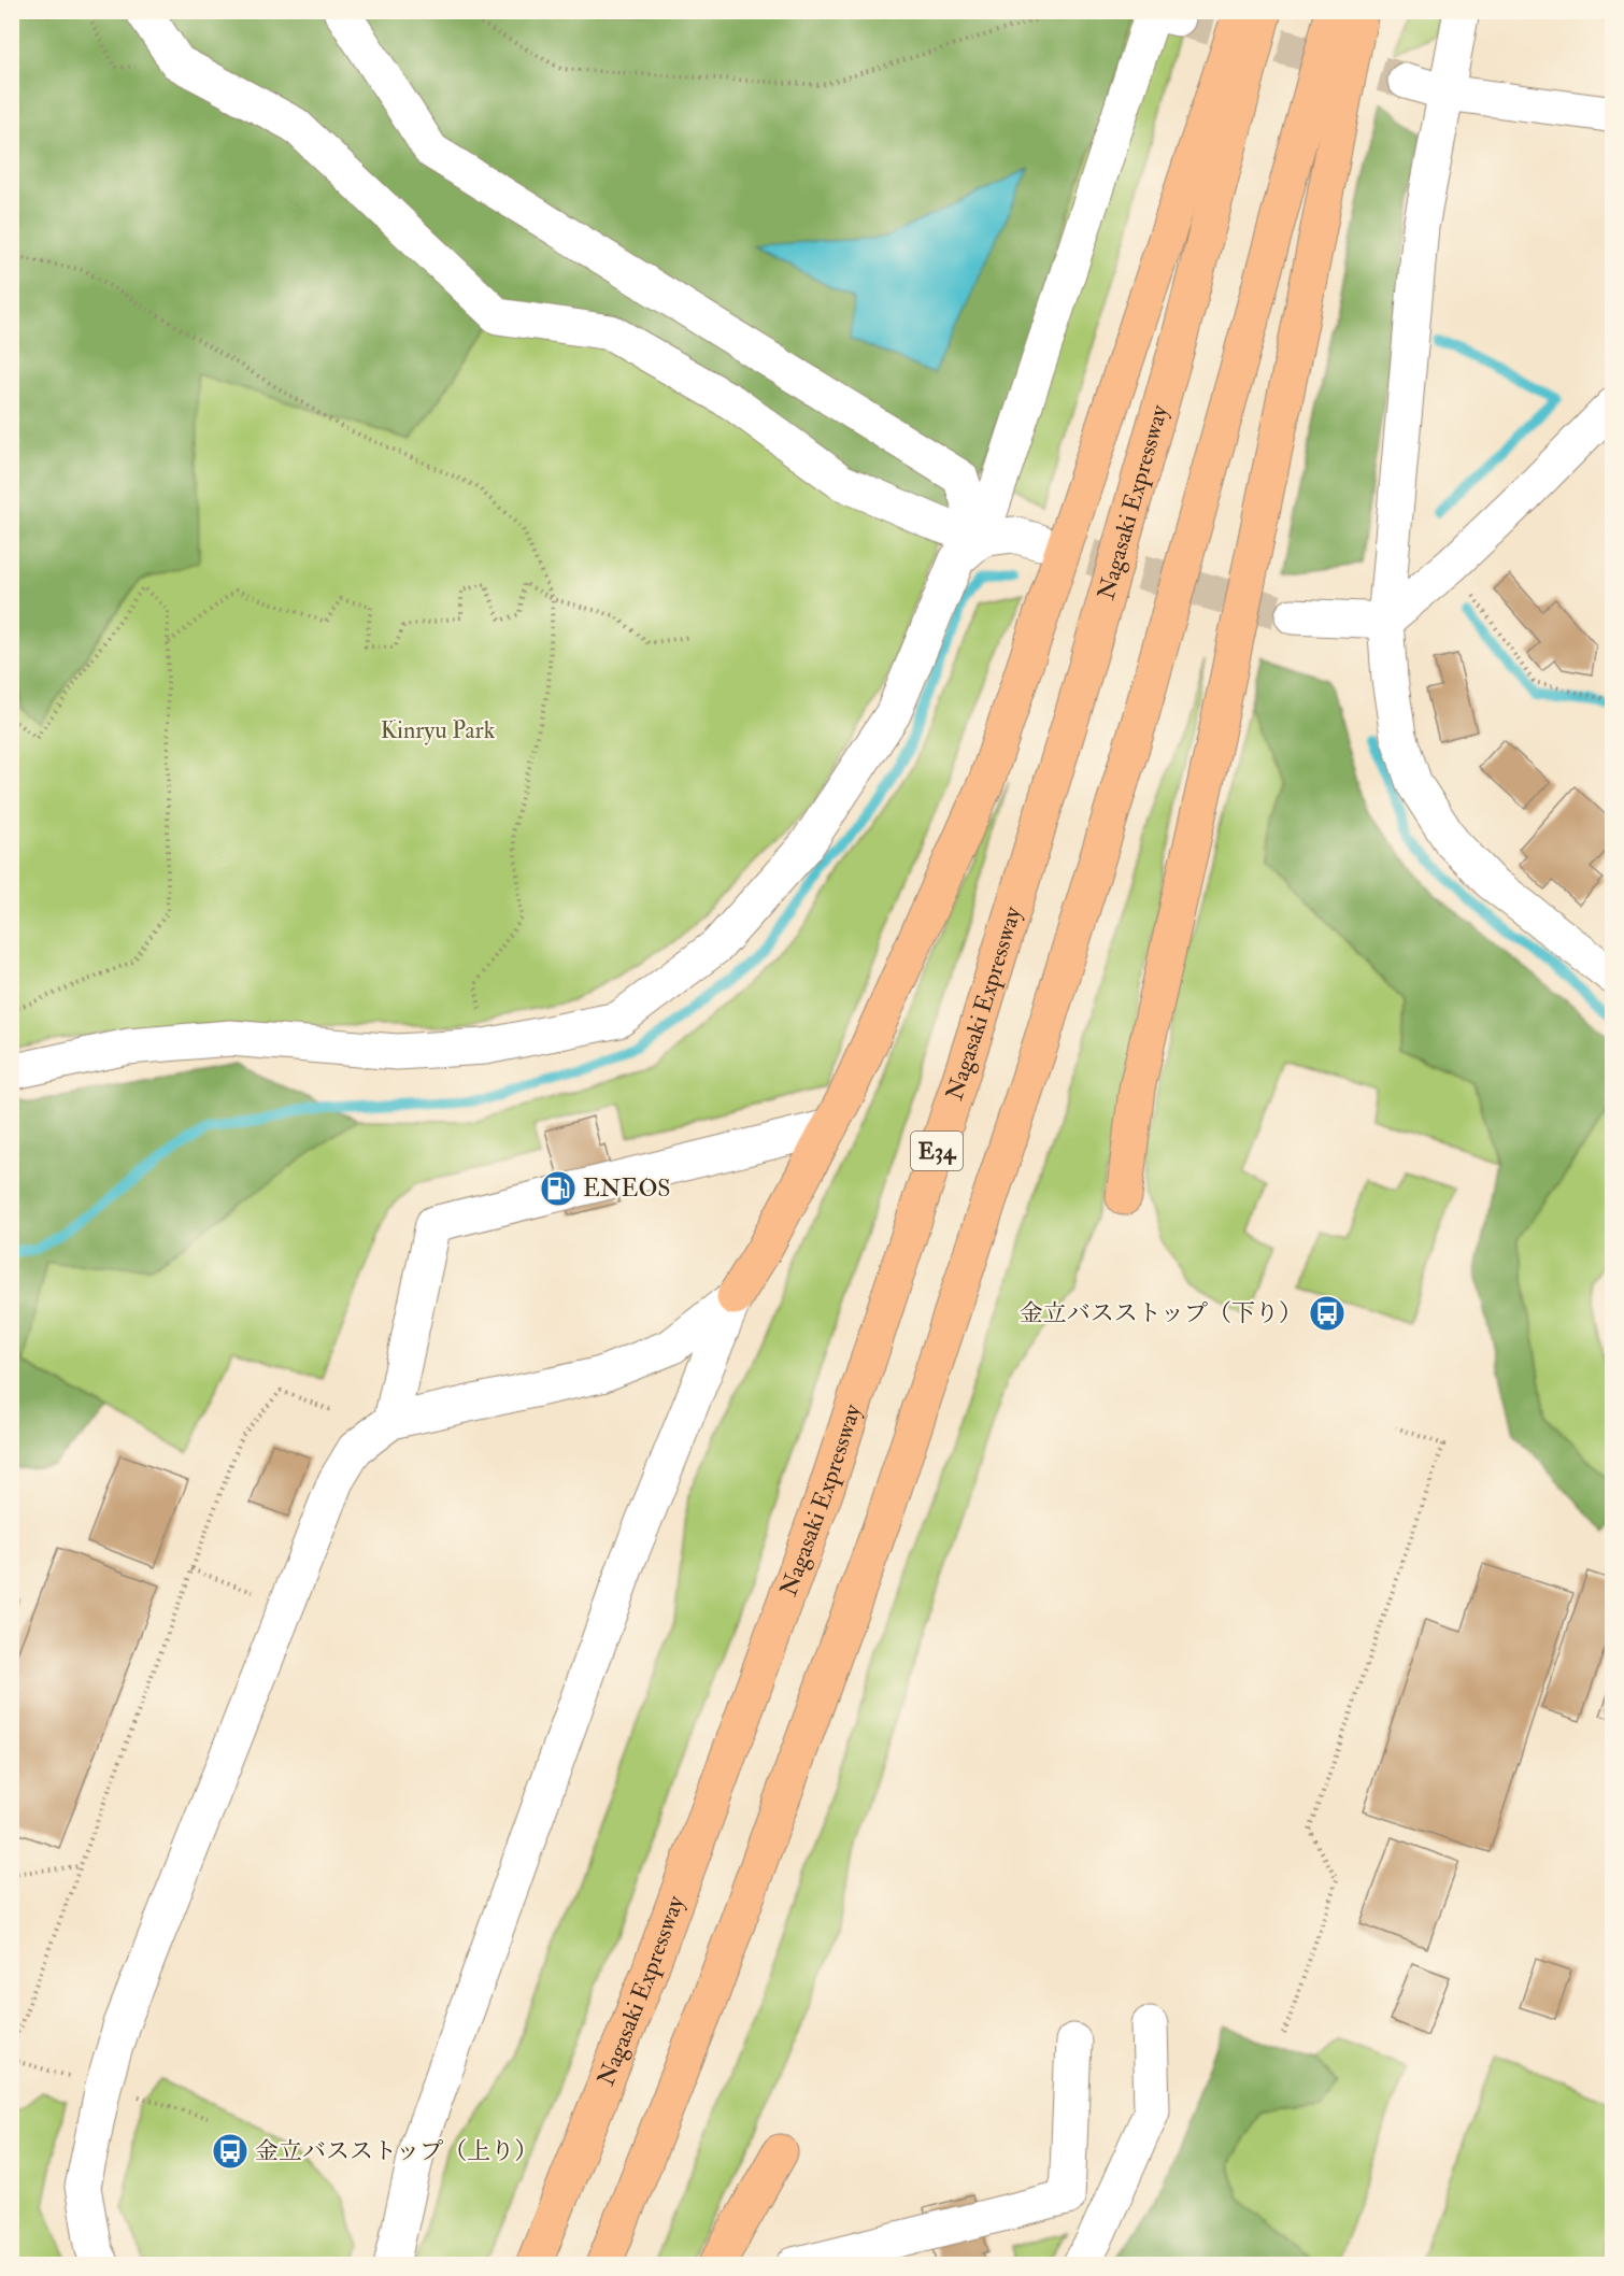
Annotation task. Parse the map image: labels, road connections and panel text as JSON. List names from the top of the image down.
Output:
{
  "streets": {
    "highway": ["Nagasaki Expressway", "E34"]
  },
  "parks": ["Kinryu Park"],
  "places": {
    "fuel station": ["ENEOS"],
    "bus stop": ["金立バスストップ（下り）", "金立バスストップ（上り）"]
  }
}
